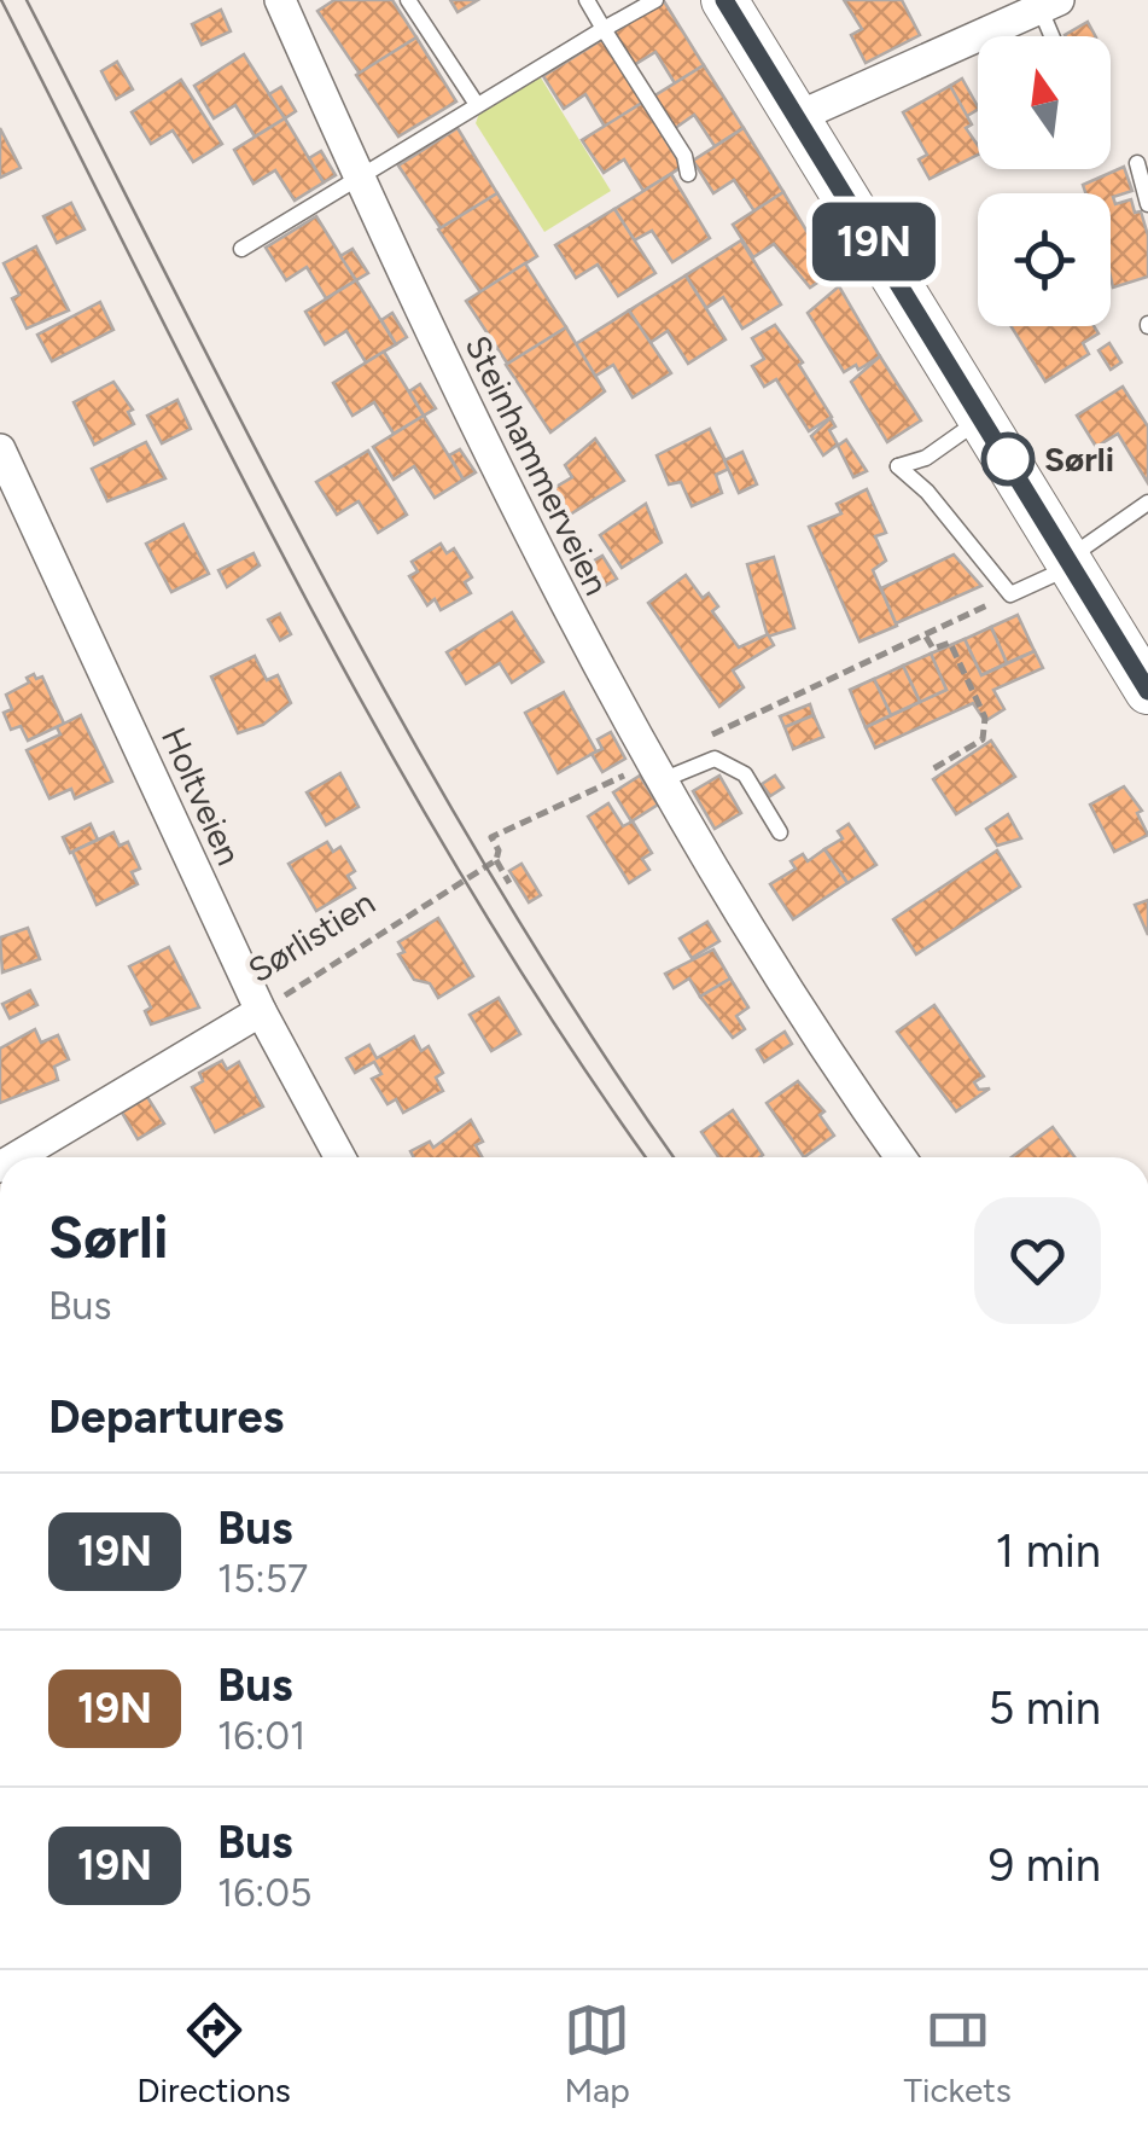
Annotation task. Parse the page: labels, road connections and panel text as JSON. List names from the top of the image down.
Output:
{
  "streets": {
    "street": ["Steinhammerveien", "Holtveien", "Sørlistien"]
  },
  "crossings": [
    ["Steinhammerveien", "Sørlistien"],
    ["Holtveien", "Sørlistien"]
  ],
  "places": ["Sørli"],
  "lines": ["bus line 19N"],
  "north": "top",
  "page": {
    "on_map": "19N",
    "heading": [
      ["Sørli", "Bus"],
      "Departures"
    ],
    "list": [
      {
        "mark": "19N",
        "name": "Bus",
        "note": "15:57",
        "value": "1 min"
      },
      {
        "mark": "19N",
        "name": "Bus",
        "note": "16:01",
        "value": "5 min"
      },
      {
        "mark": "19N",
        "name": "Bus",
        "note": "16:05",
        "value": "9 min"
      }
    ],
    "tabs": ["Directions", "Map", "Tickets"]
  }
}
